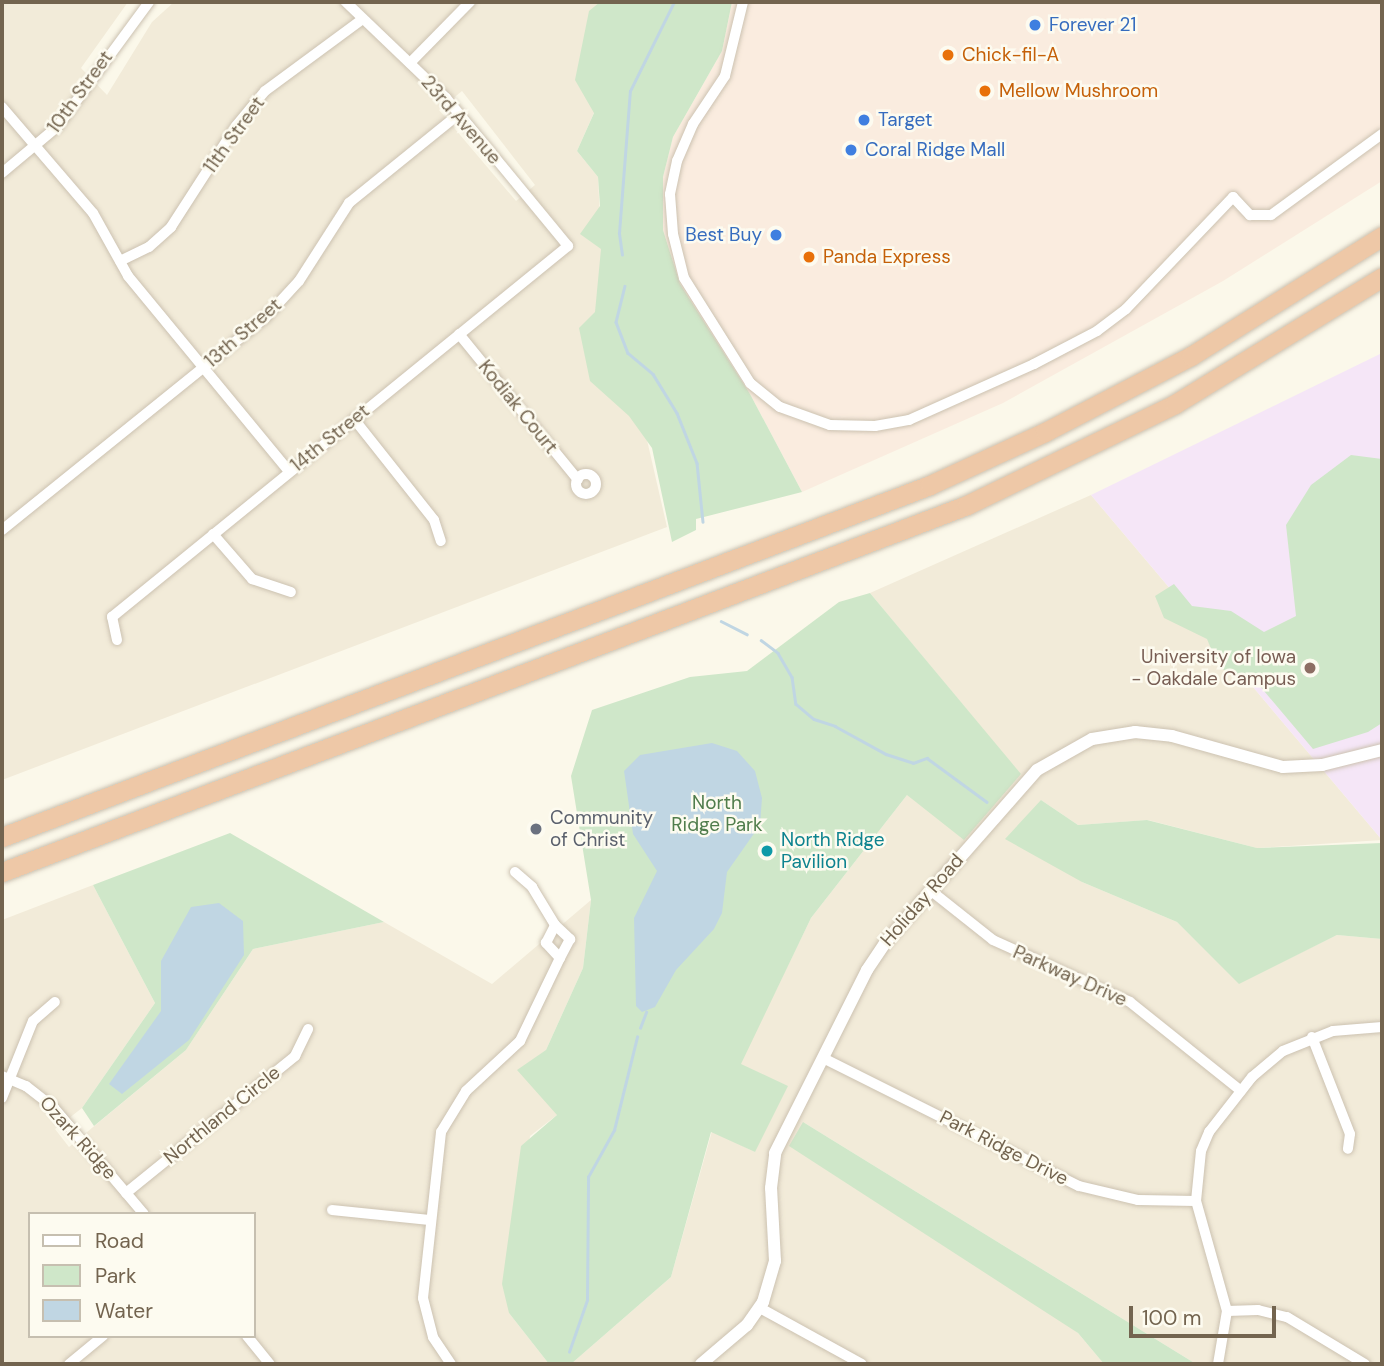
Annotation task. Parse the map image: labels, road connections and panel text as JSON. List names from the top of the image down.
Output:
{
  "streets": {
    "street": [
      "10th Street",
      "23rd Avenue",
      "11th Street",
      "13th Street",
      "Kodiak Court",
      "14th Street",
      "Holiday Road",
      "Parkway Drive",
      "Northland Circle",
      "Ozark Ridge",
      "Park Ridge Drive"
    ]
  },
  "crossings": [
    ["23rd Avenue", "11th Street"],
    ["23rd Avenue", "13th Street"],
    ["23rd Avenue", "14th Street"],
    ["Kodiak Court", "14th Street"],
    ["Holiday Road", "Parkway Drive"],
    ["Holiday Road", "Park Ridge Drive"],
    ["Northland Circle", "Ozark Ridge"]
  ],
  "parks": ["North Ridge Park"],
  "places": [
    "Forever 21",
    "Chick-fil-A",
    "Mellow Mushroom",
    "Target",
    "Coral Ridge Mall",
    "Best Buy",
    "Panda Express",
    "University of Iowa - Oakdale Campus",
    "Community of Christ",
    "North Ridge Pavilion"
  ],
  "legend": ["Road", "Park", "Water"],
  "scale_bar": "100 m"
}
